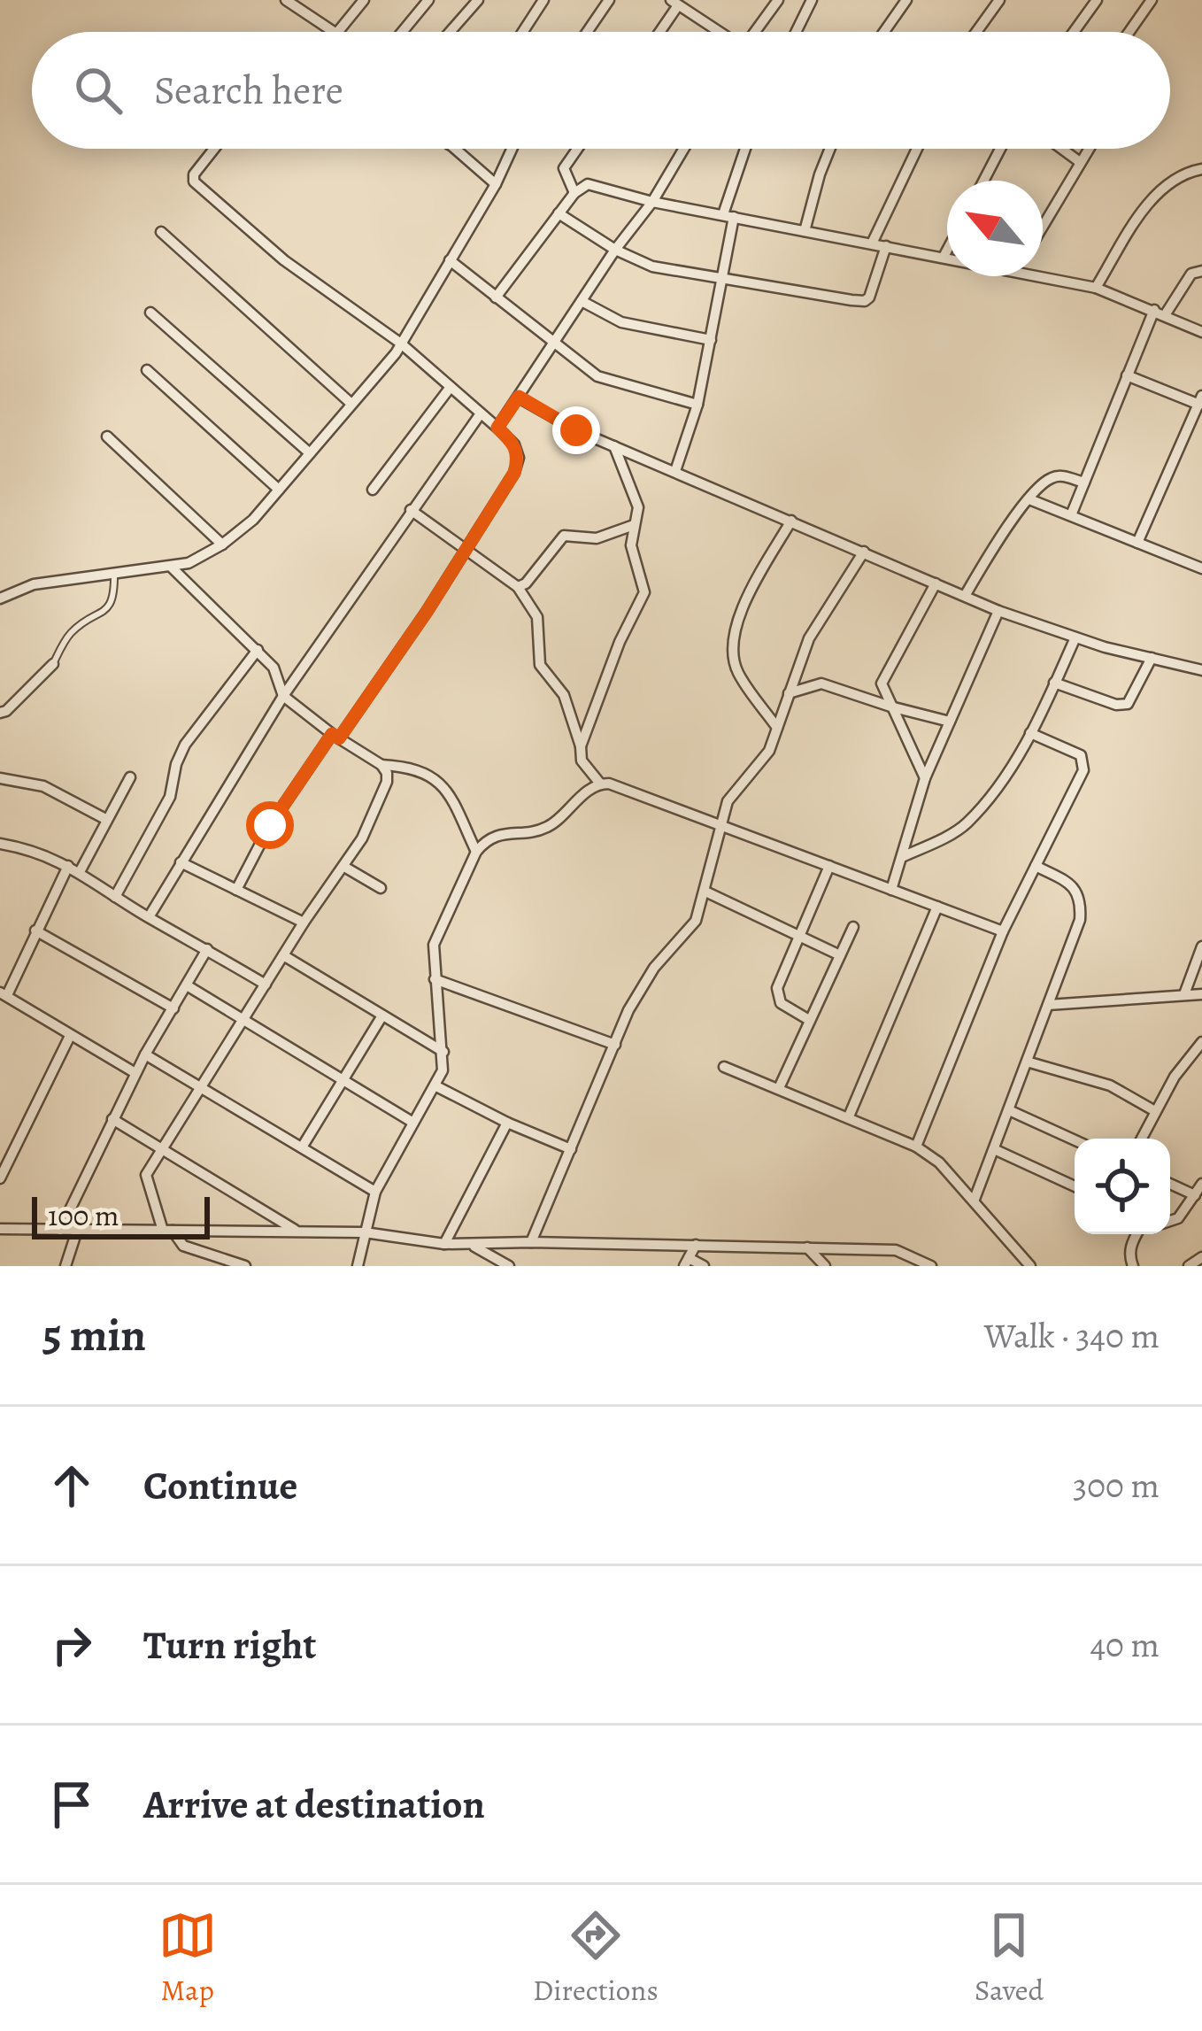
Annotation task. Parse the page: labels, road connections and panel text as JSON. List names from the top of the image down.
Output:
{
  "scale_bar": "100 m",
  "north": "top left",
  "page": {
    "search": "Search here",
    "scale": "100 m",
    "heading": ["5 min", "Walk · 340 m"],
    "list": [
      ["Continue", "300 m"],
      ["Turn right", "40 m"],
      "Arrive at destination"
    ],
    "nav": ["Map", "Directions", "Saved"]
  }
}
